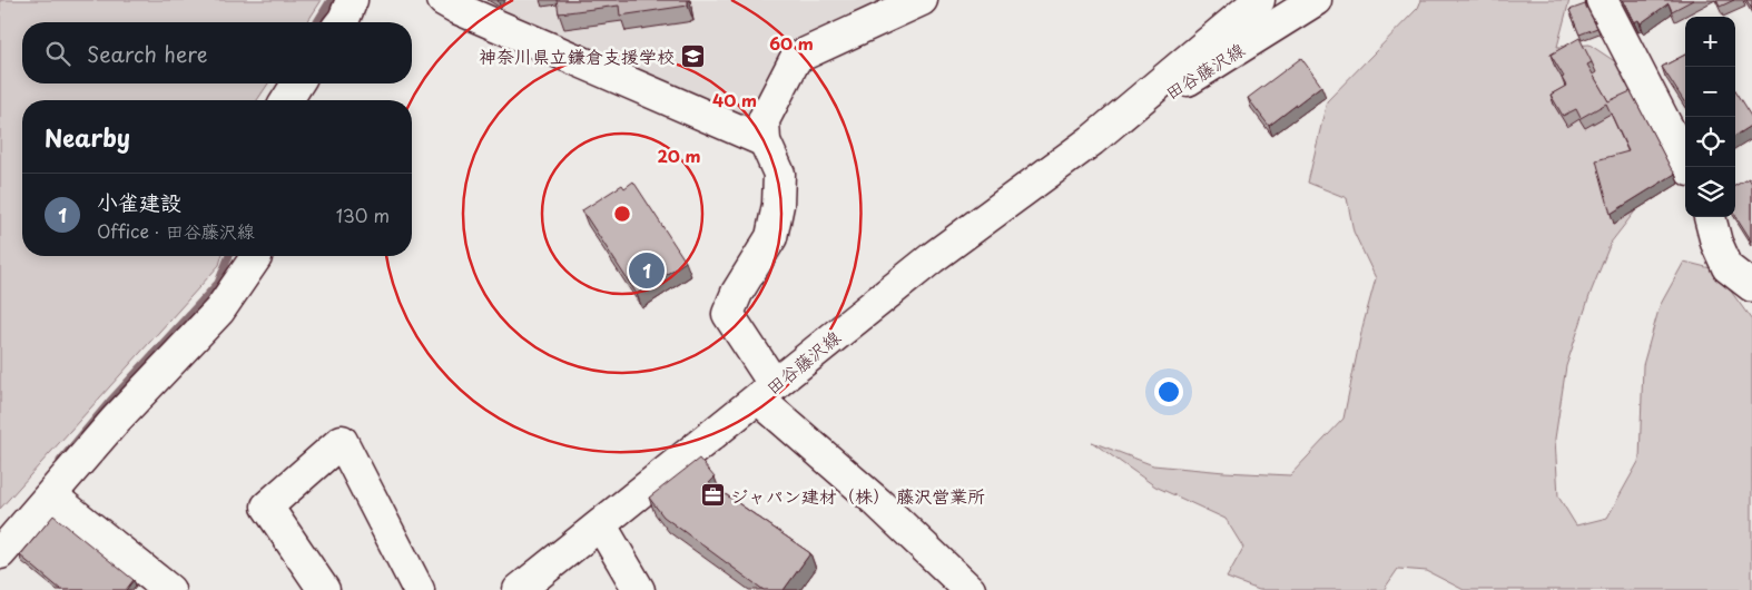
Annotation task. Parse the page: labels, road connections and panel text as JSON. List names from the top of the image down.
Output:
{
  "streets": {
    "street": ["田谷藤沢線"]
  },
  "places": {
    "school or university": ["神奈川県立鎌倉支援学校"],
    "office": ["ジャパン建材（株） 藤沢営業所"]
  },
  "page": {
    "map_buttons": ["+", "−"],
    "search": "Search here",
    "heading": "Nearby",
    "list": [
      {
        "mark": "1",
        "name": "小雀建設",
        "note": "Office · 田谷藤沢線",
        "value": "130 m"
      }
    ],
    "pins": "1"
  },
  "rings": ["60 m", "40 m", "20 m"]
}
